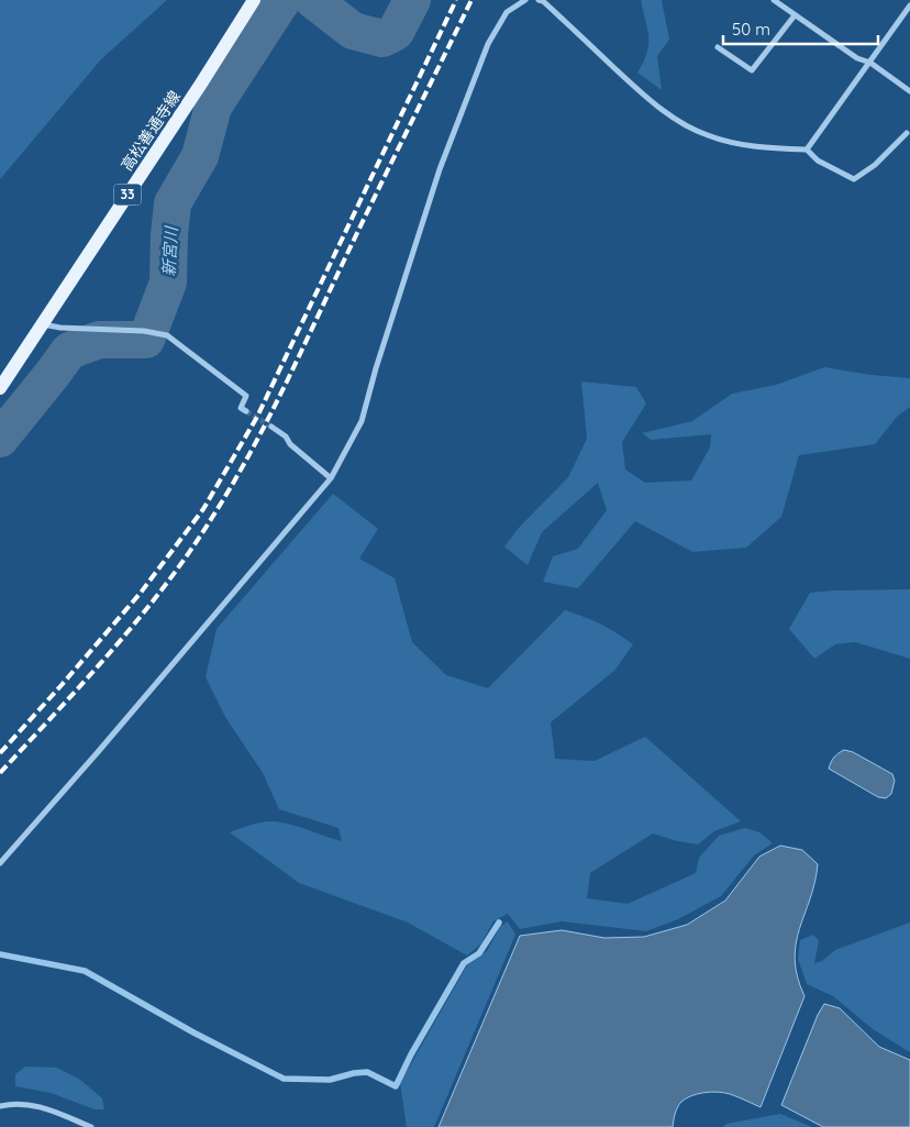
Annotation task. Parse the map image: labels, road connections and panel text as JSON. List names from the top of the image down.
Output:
{
  "streets": {
    "main road": ["高松善通寺線", "33"]
  },
  "water": ["新宮川"],
  "scale_bar": "50 m"
}
